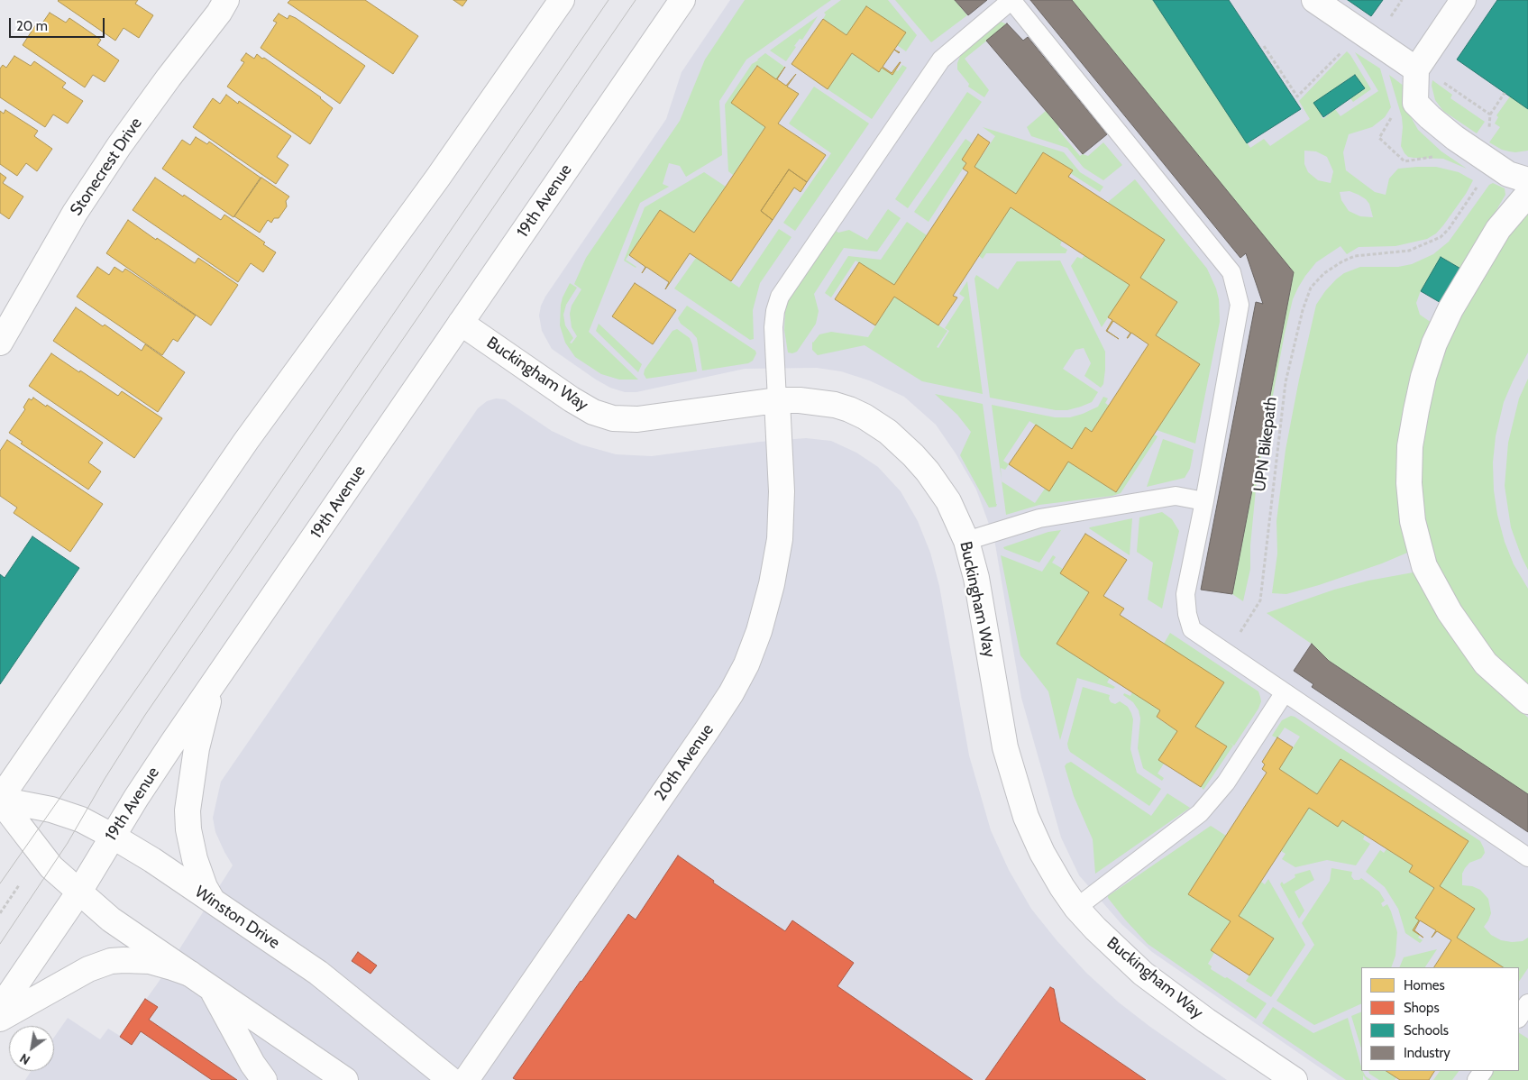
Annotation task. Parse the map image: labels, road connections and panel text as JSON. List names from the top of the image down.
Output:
{
  "streets": {
    "main road": [
      "Stonecrest Drive",
      "19th Avenue",
      "Buckingham Way",
      "20th Avenue",
      "Winston Drive"
    ],
    "path": ["UPN Bikepath"]
  },
  "crossings": [
    ["19th Avenue", "Buckingham Way"],
    ["19th Avenue", "Winston Drive"],
    ["Buckingham Way", "20th Avenue"]
  ],
  "legend": [
    "Homes",
    "Shops",
    "Schools",
    "Industry"
  ],
  "scale_bar": "20 m",
  "north": "bottom left"
}
